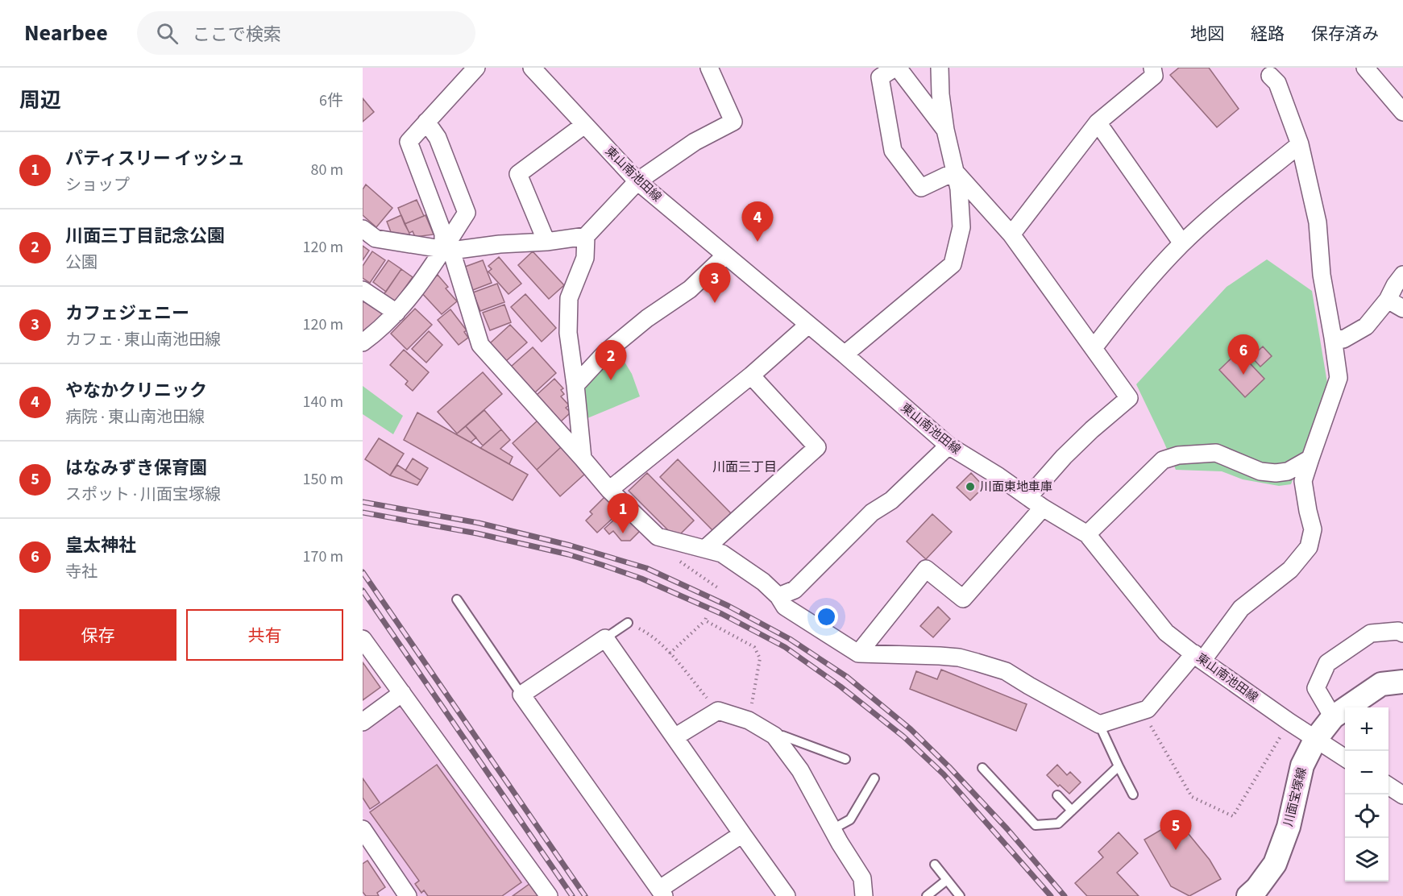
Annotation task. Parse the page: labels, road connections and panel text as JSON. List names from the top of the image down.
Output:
{
  "streets": {
    "street": ["東山南池田線", "川面宝塚線"]
  },
  "crossings": [
    ["東山南池田線", "川面宝塚線"]
  ],
  "districts": ["川面三丁目"],
  "places": ["川面東地車庫"],
  "page": {
    "header": "Nearbee",
    "search": "ここで検索",
    "nav": ["地図", "経路", "保存済み"],
    "heading": ["周辺", "6件"],
    "list": [
      {
        "mark": "1",
        "name": "パティスリー イッシュ",
        "note": "ショップ",
        "value": "80 m"
      },
      {
        "mark": "2",
        "name": "川面三丁目記念公園",
        "note": "公園",
        "value": "120 m"
      },
      {
        "mark": "3",
        "name": "カフェジェニー",
        "note": "カフェ · 東山南池田線",
        "value": "120 m"
      },
      {
        "mark": "4",
        "name": "やなかクリニック",
        "note": "病院 · 東山南池田線",
        "value": "140 m"
      },
      {
        "mark": "5",
        "name": "はなみずき保育園",
        "note": "スポット · 川面宝塚線",
        "value": "150 m"
      },
      {
        "mark": "6",
        "name": "皇太神社",
        "note": "寺社",
        "value": "170 m"
      }
    ],
    "pins": [
      "4",
      "3",
      "6",
      "2",
      "1",
      "5"
    ],
    "buttons": ["保存", "共有"],
    "map_buttons": ["+", "−"]
  }
}
